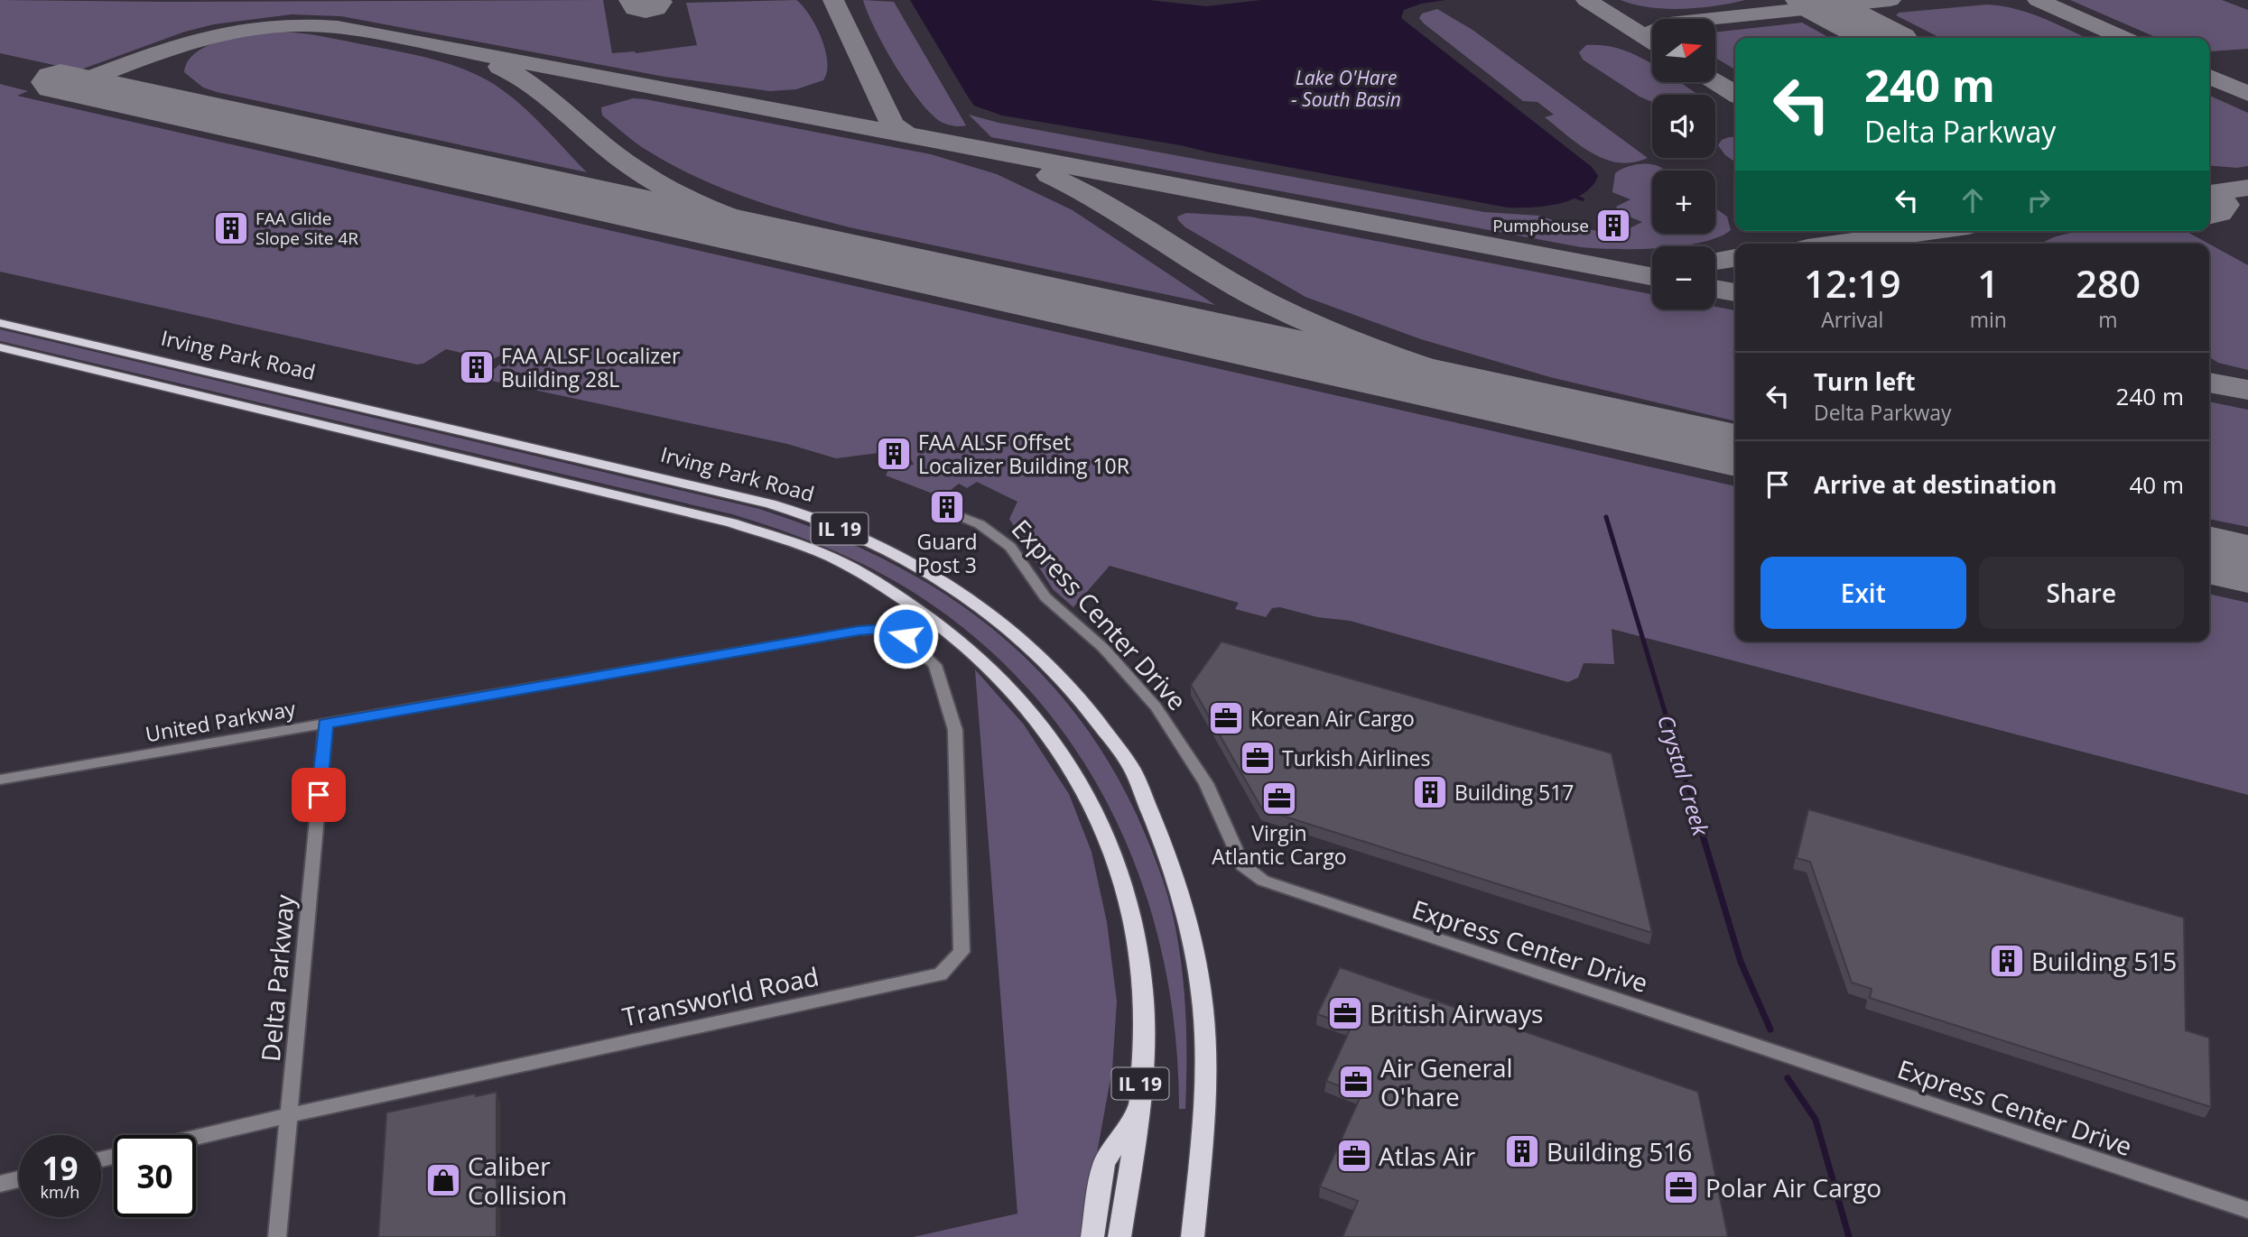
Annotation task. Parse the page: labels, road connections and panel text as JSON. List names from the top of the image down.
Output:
{
  "streets": {
    "main road": ["Irving Park Road", "IL 19"],
    "street": [
      "Express Center Drive",
      "United Parkway",
      "Delta Parkway",
      "Transworld Road"
    ]
  },
  "crossings": [
    ["United Parkway", "Delta Parkway"],
    ["United Parkway", "Transworld Road"],
    ["Delta Parkway", "Transworld Road"]
  ],
  "water": ["Lake O'Hare - South Basin", "Crystal Creek"],
  "places": {
    "building": [
      "Pumphouse",
      "FAA Glide Slope Site 4R",
      "FAA ALSF Localizer Building 28L",
      "FAA ALSF Offset Localizer Building 10R",
      "Guard Post 3",
      "Building 517",
      "Building 515",
      "Building 516"
    ],
    "office": [
      "Korean Air Cargo",
      "Turkish Airlines",
      "Virgin Atlantic Cargo",
      "British Airways",
      "Air General O'hare",
      "Atlas Air",
      "Polar Air Cargo"
    ],
    "shop": ["Caliber Collision"]
  },
  "north": "right",
  "page": {
    "map_buttons": ["+", "−"],
    "turn": ["240 m", "Delta Parkway"],
    "eta": [
      "12:19",
      "Arrival",
      "1",
      "min",
      "280",
      "m"
    ],
    "list": [
      {
        "name": "Turn left",
        "note": "Delta Parkway",
        "value": "240 m"
      },
      {
        "name": "Arrive at destination",
        "value": "40 m"
      }
    ],
    "buttons": ["Exit", "Share"],
    "speed": "19 km/h",
    "limit": "30"
  }
}
